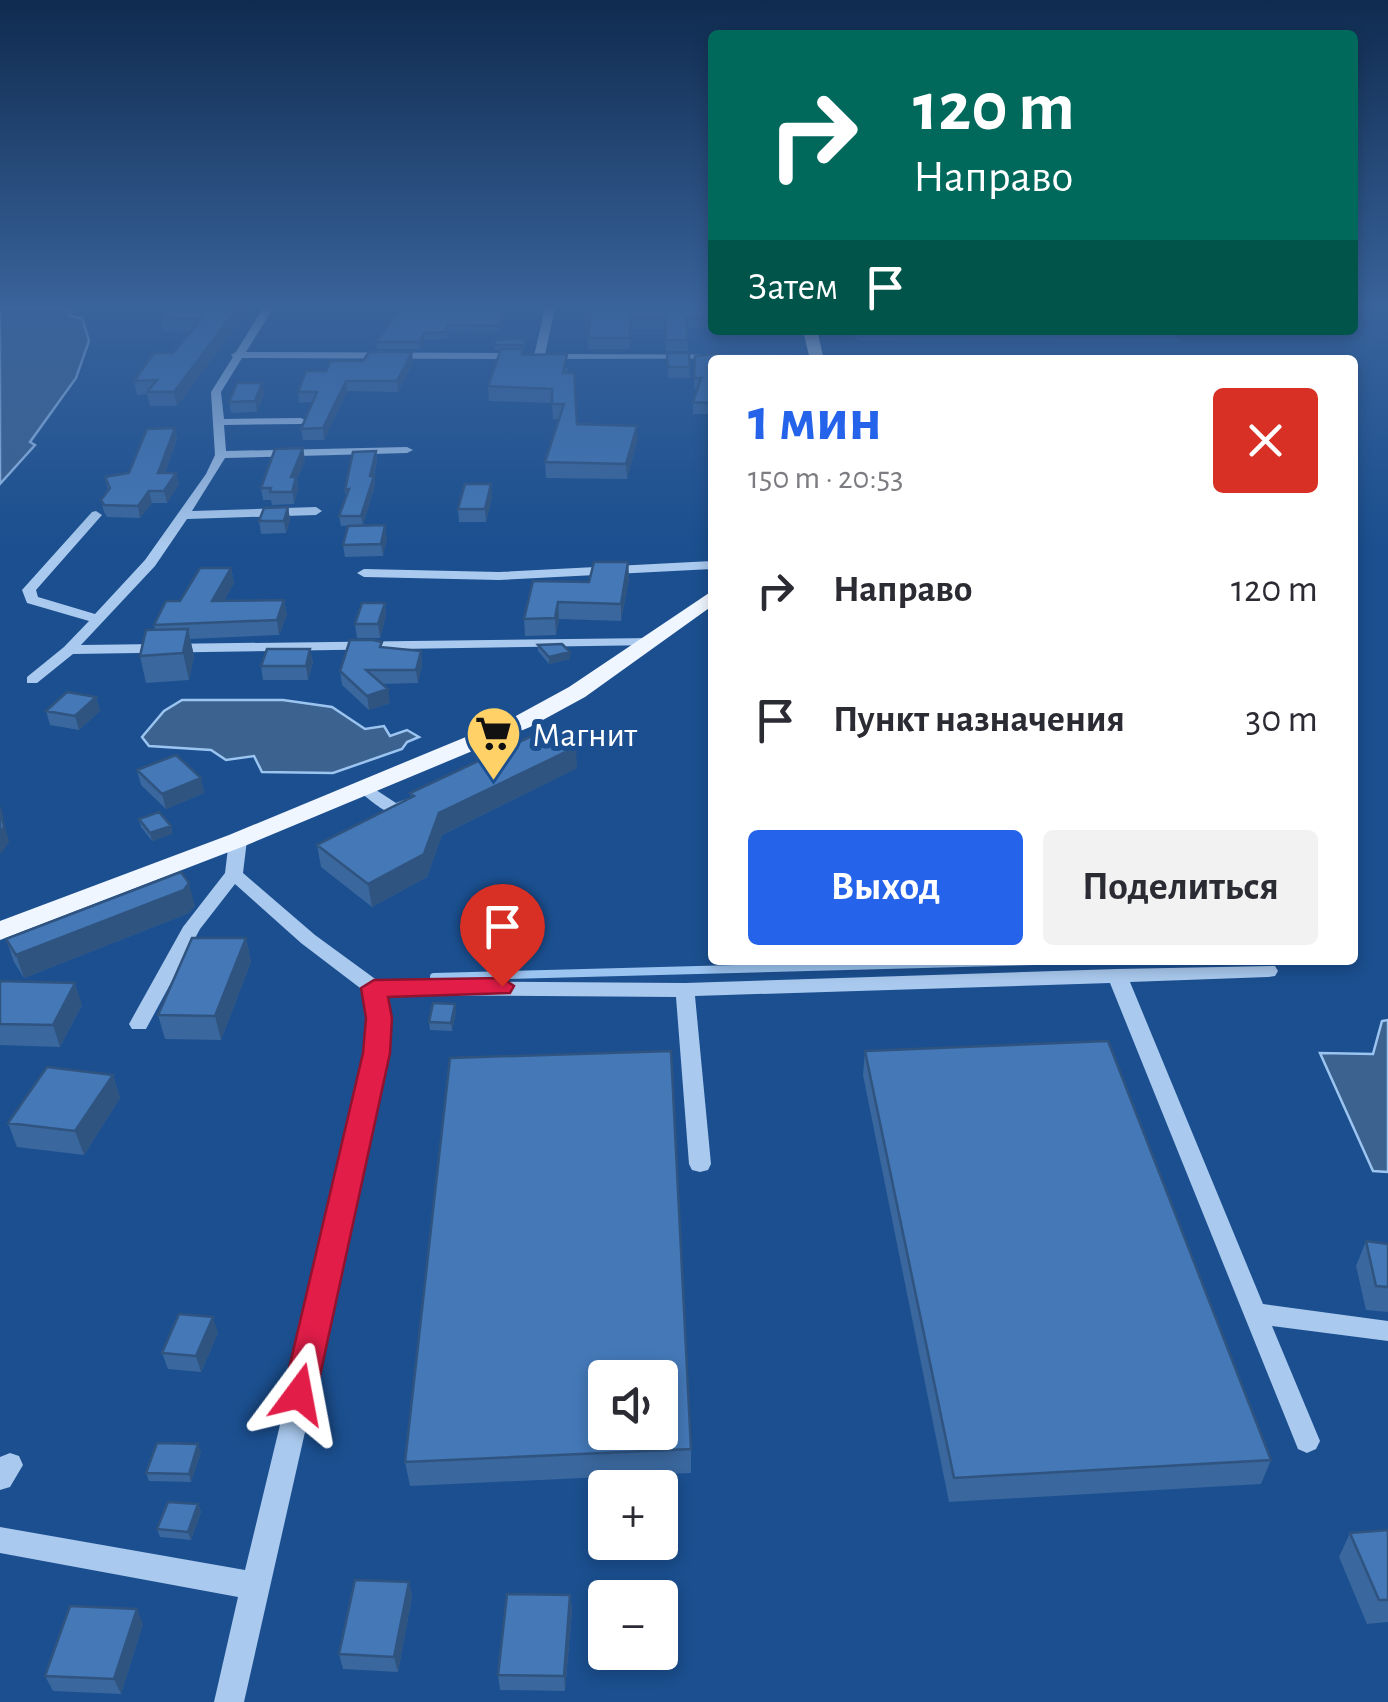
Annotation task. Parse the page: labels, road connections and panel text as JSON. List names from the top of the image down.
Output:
{
  "places": {
    "supermarket": ["Магнит"]
  },
  "page": {
    "turn": ["120 m", "Направо"],
    "then": "Затем",
    "heading": ["1 мин", "150 m · 20:53"],
    "list": [
      {
        "name": "Направо",
        "value": "120 m"
      },
      {
        "name": "Пункт назначения",
        "value": "30 m"
      }
    ],
    "buttons": ["Выход", "Поделиться"],
    "map_buttons": ["+", "−"]
  }
}
